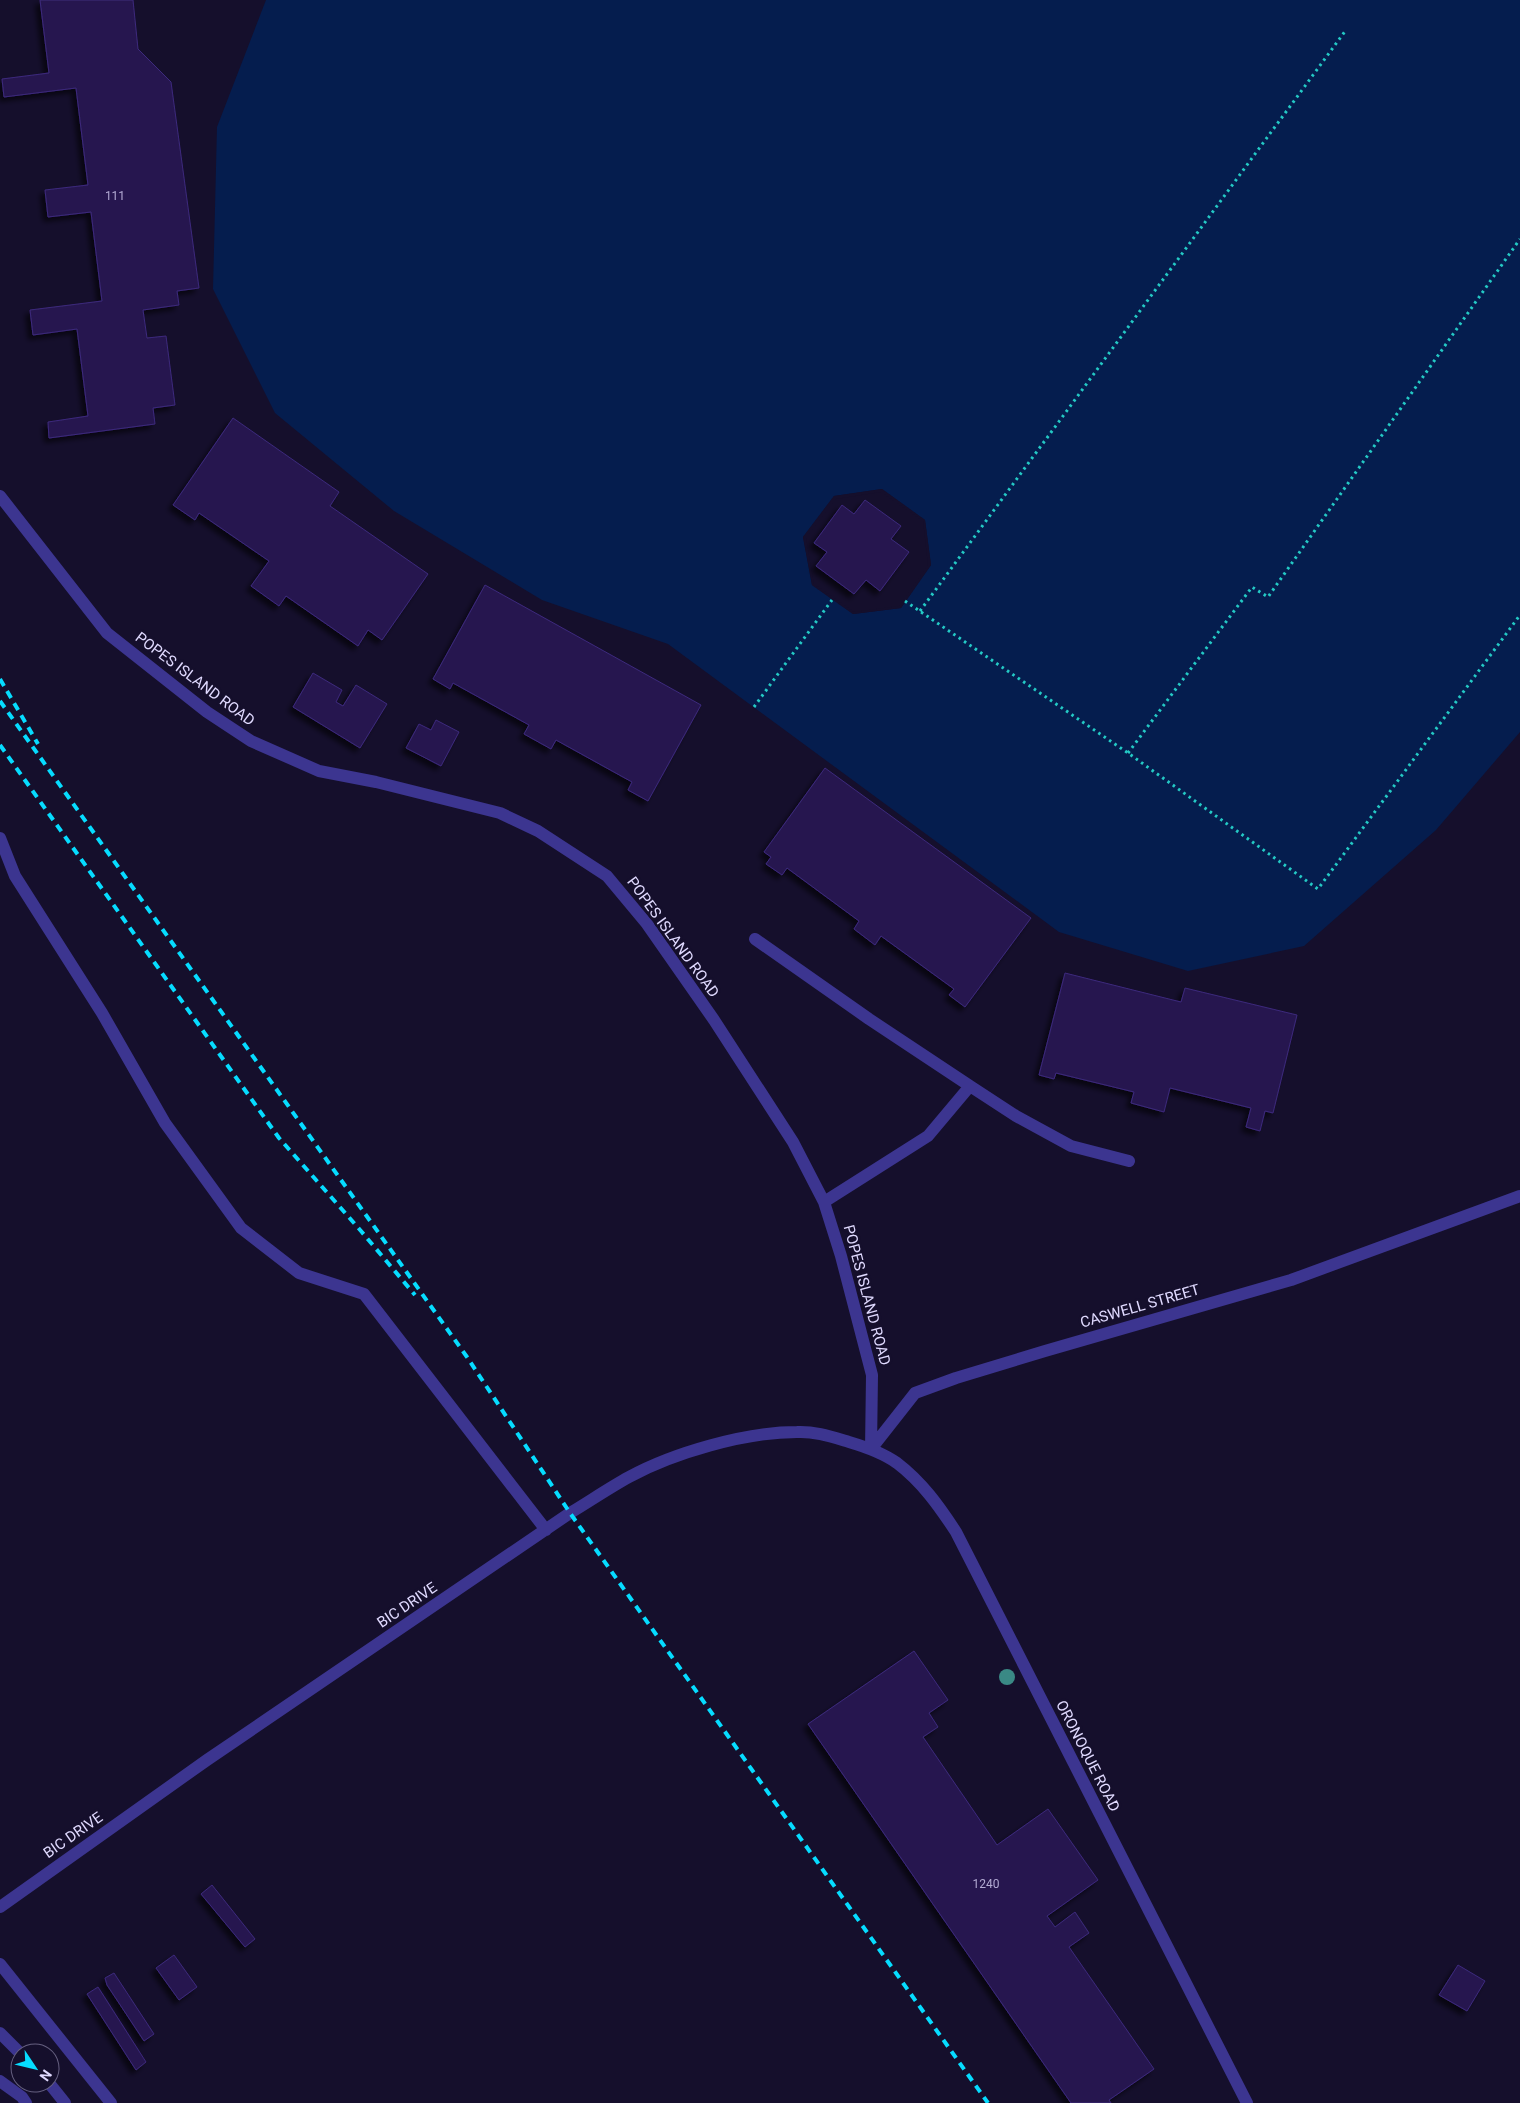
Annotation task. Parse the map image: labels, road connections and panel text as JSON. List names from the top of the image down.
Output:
{
  "streets": {
    "street": [
      "POPES ISLAND ROAD",
      "CASWELL STREET",
      "BIC DRIVE",
      "ORONOQUE ROAD"
    ]
  },
  "crossings": [
    ["POPES ISLAND ROAD", "CASWELL STREET"],
    ["POPES ISLAND ROAD", "BIC DRIVE"],
    ["POPES ISLAND ROAD", "ORONOQUE ROAD"],
    ["CASWELL STREET", "BIC DRIVE"],
    ["CASWELL STREET", "ORONOQUE ROAD"],
    ["BIC DRIVE", "ORONOQUE ROAD"]
  ],
  "house_numbers": ["111", "1240"],
  "north": "bottom right"
}
